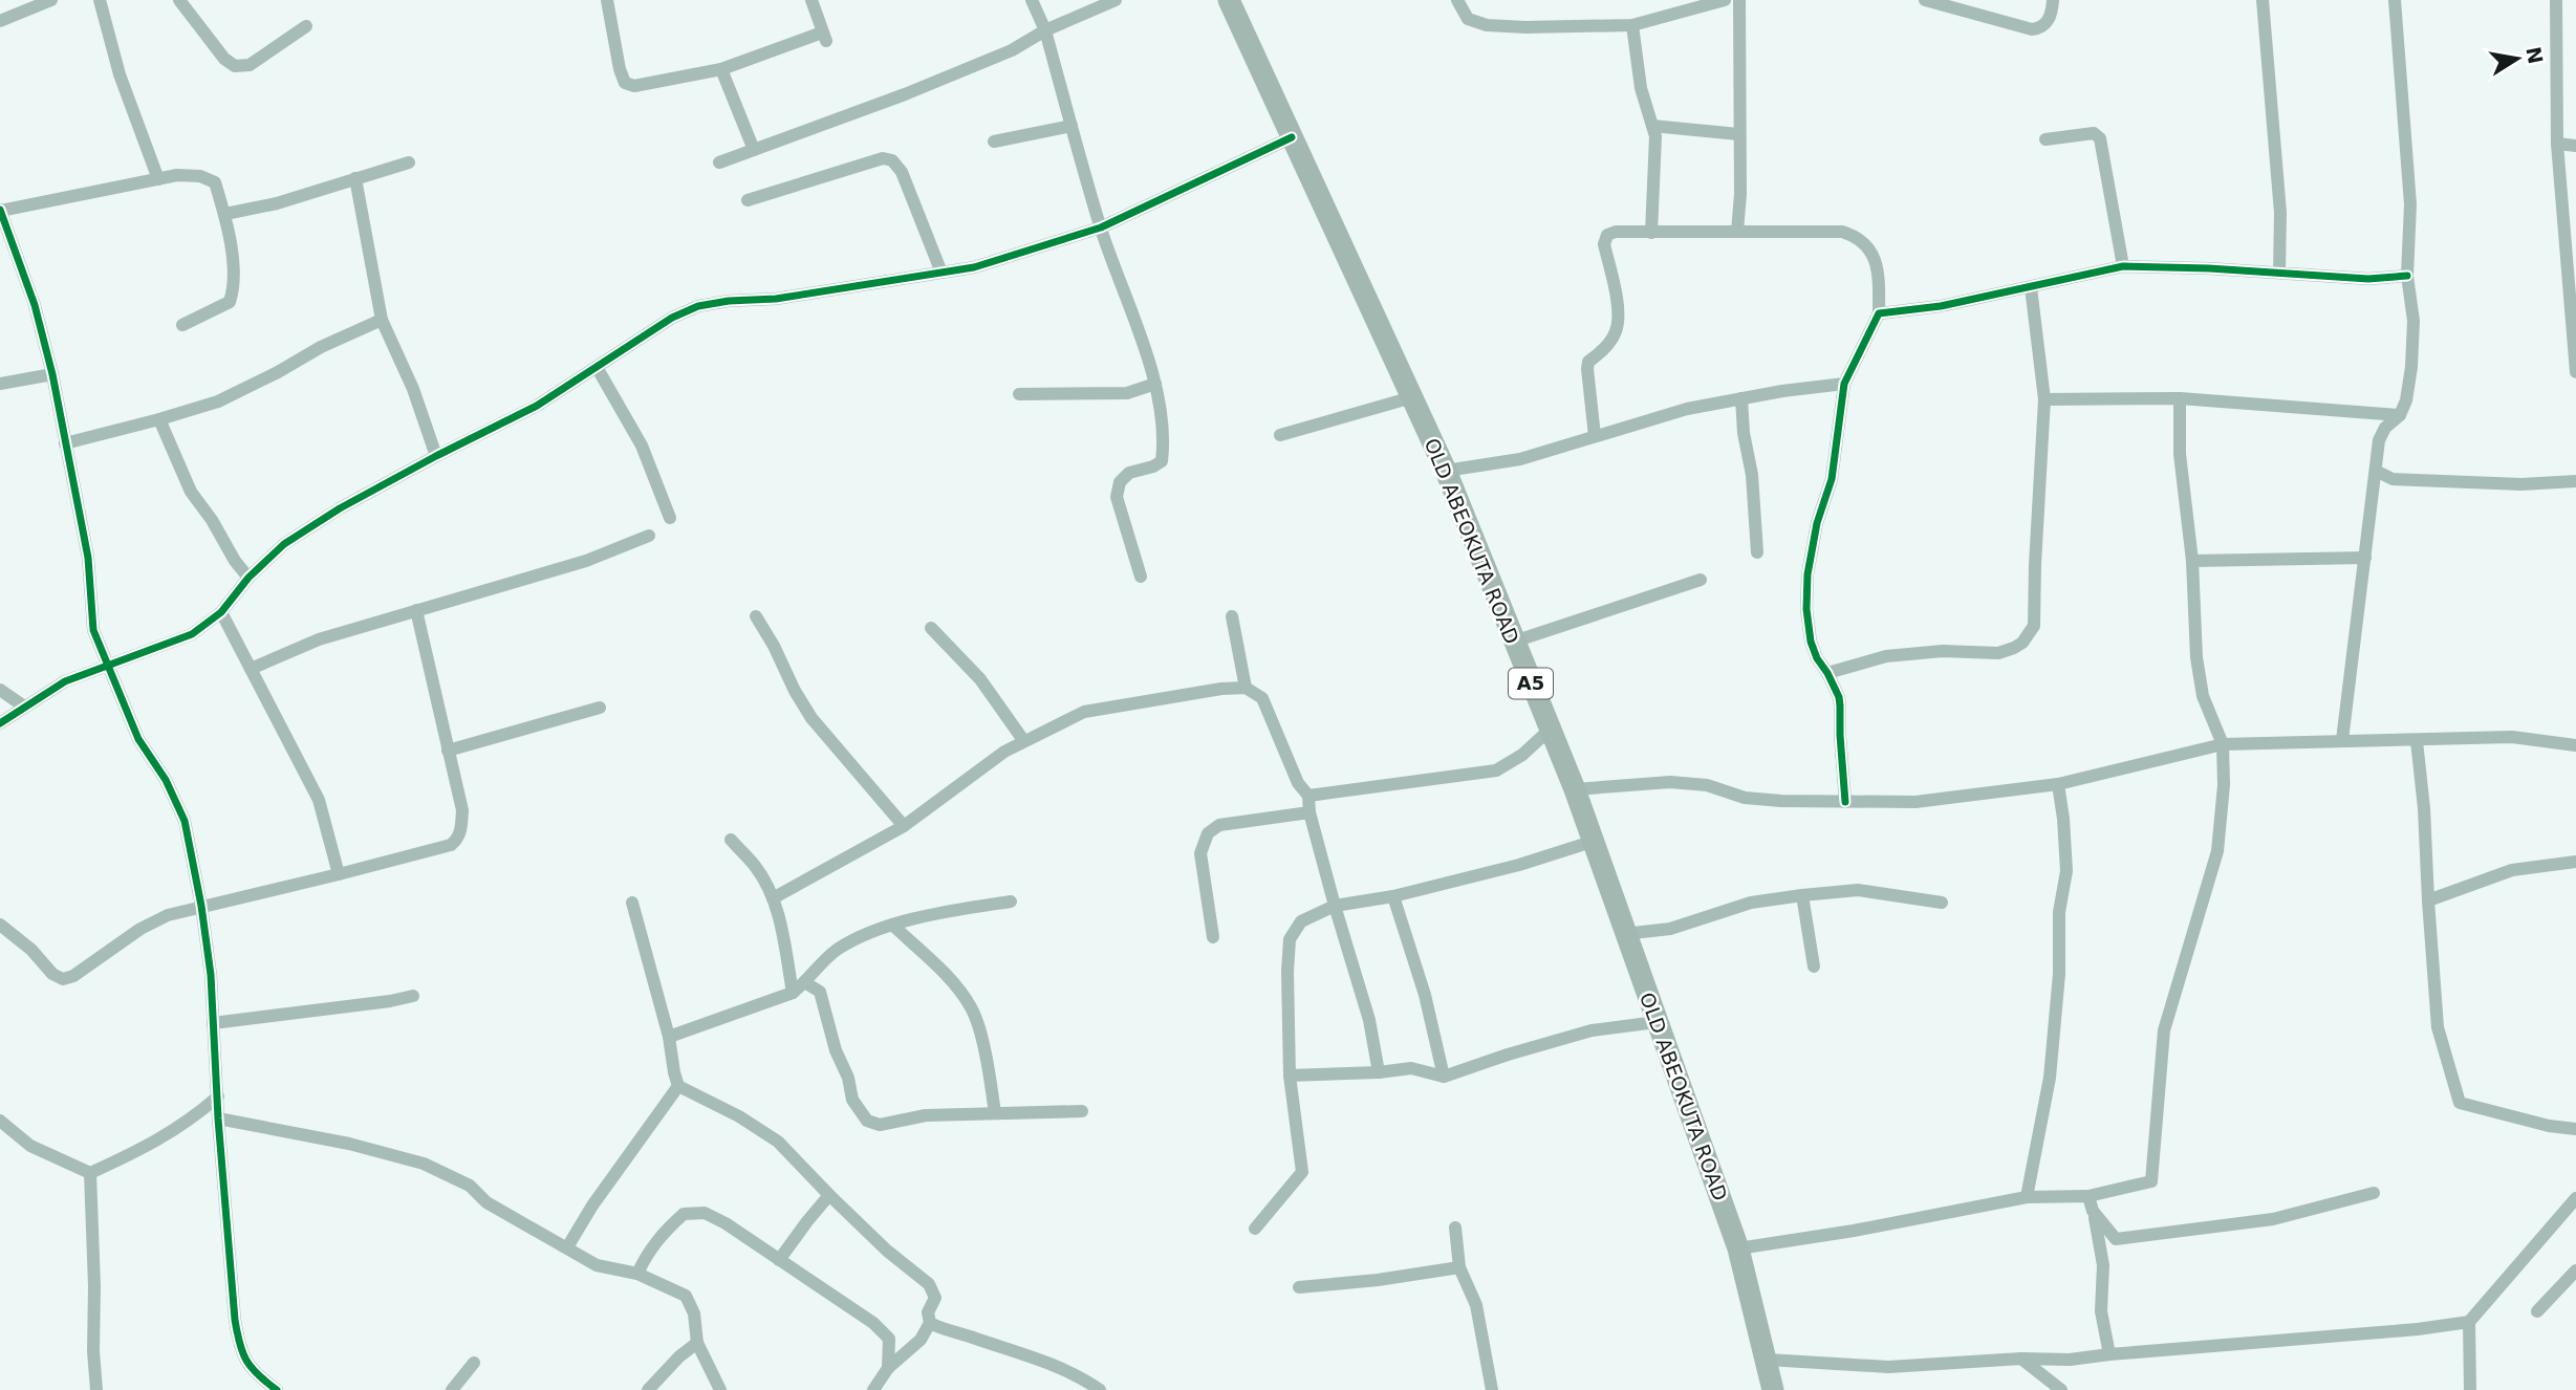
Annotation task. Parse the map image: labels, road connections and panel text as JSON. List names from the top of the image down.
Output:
{
  "streets": {
    "highway": ["OLD ABEOKUTA ROAD", "A5"]
  },
  "north": "right"
}
